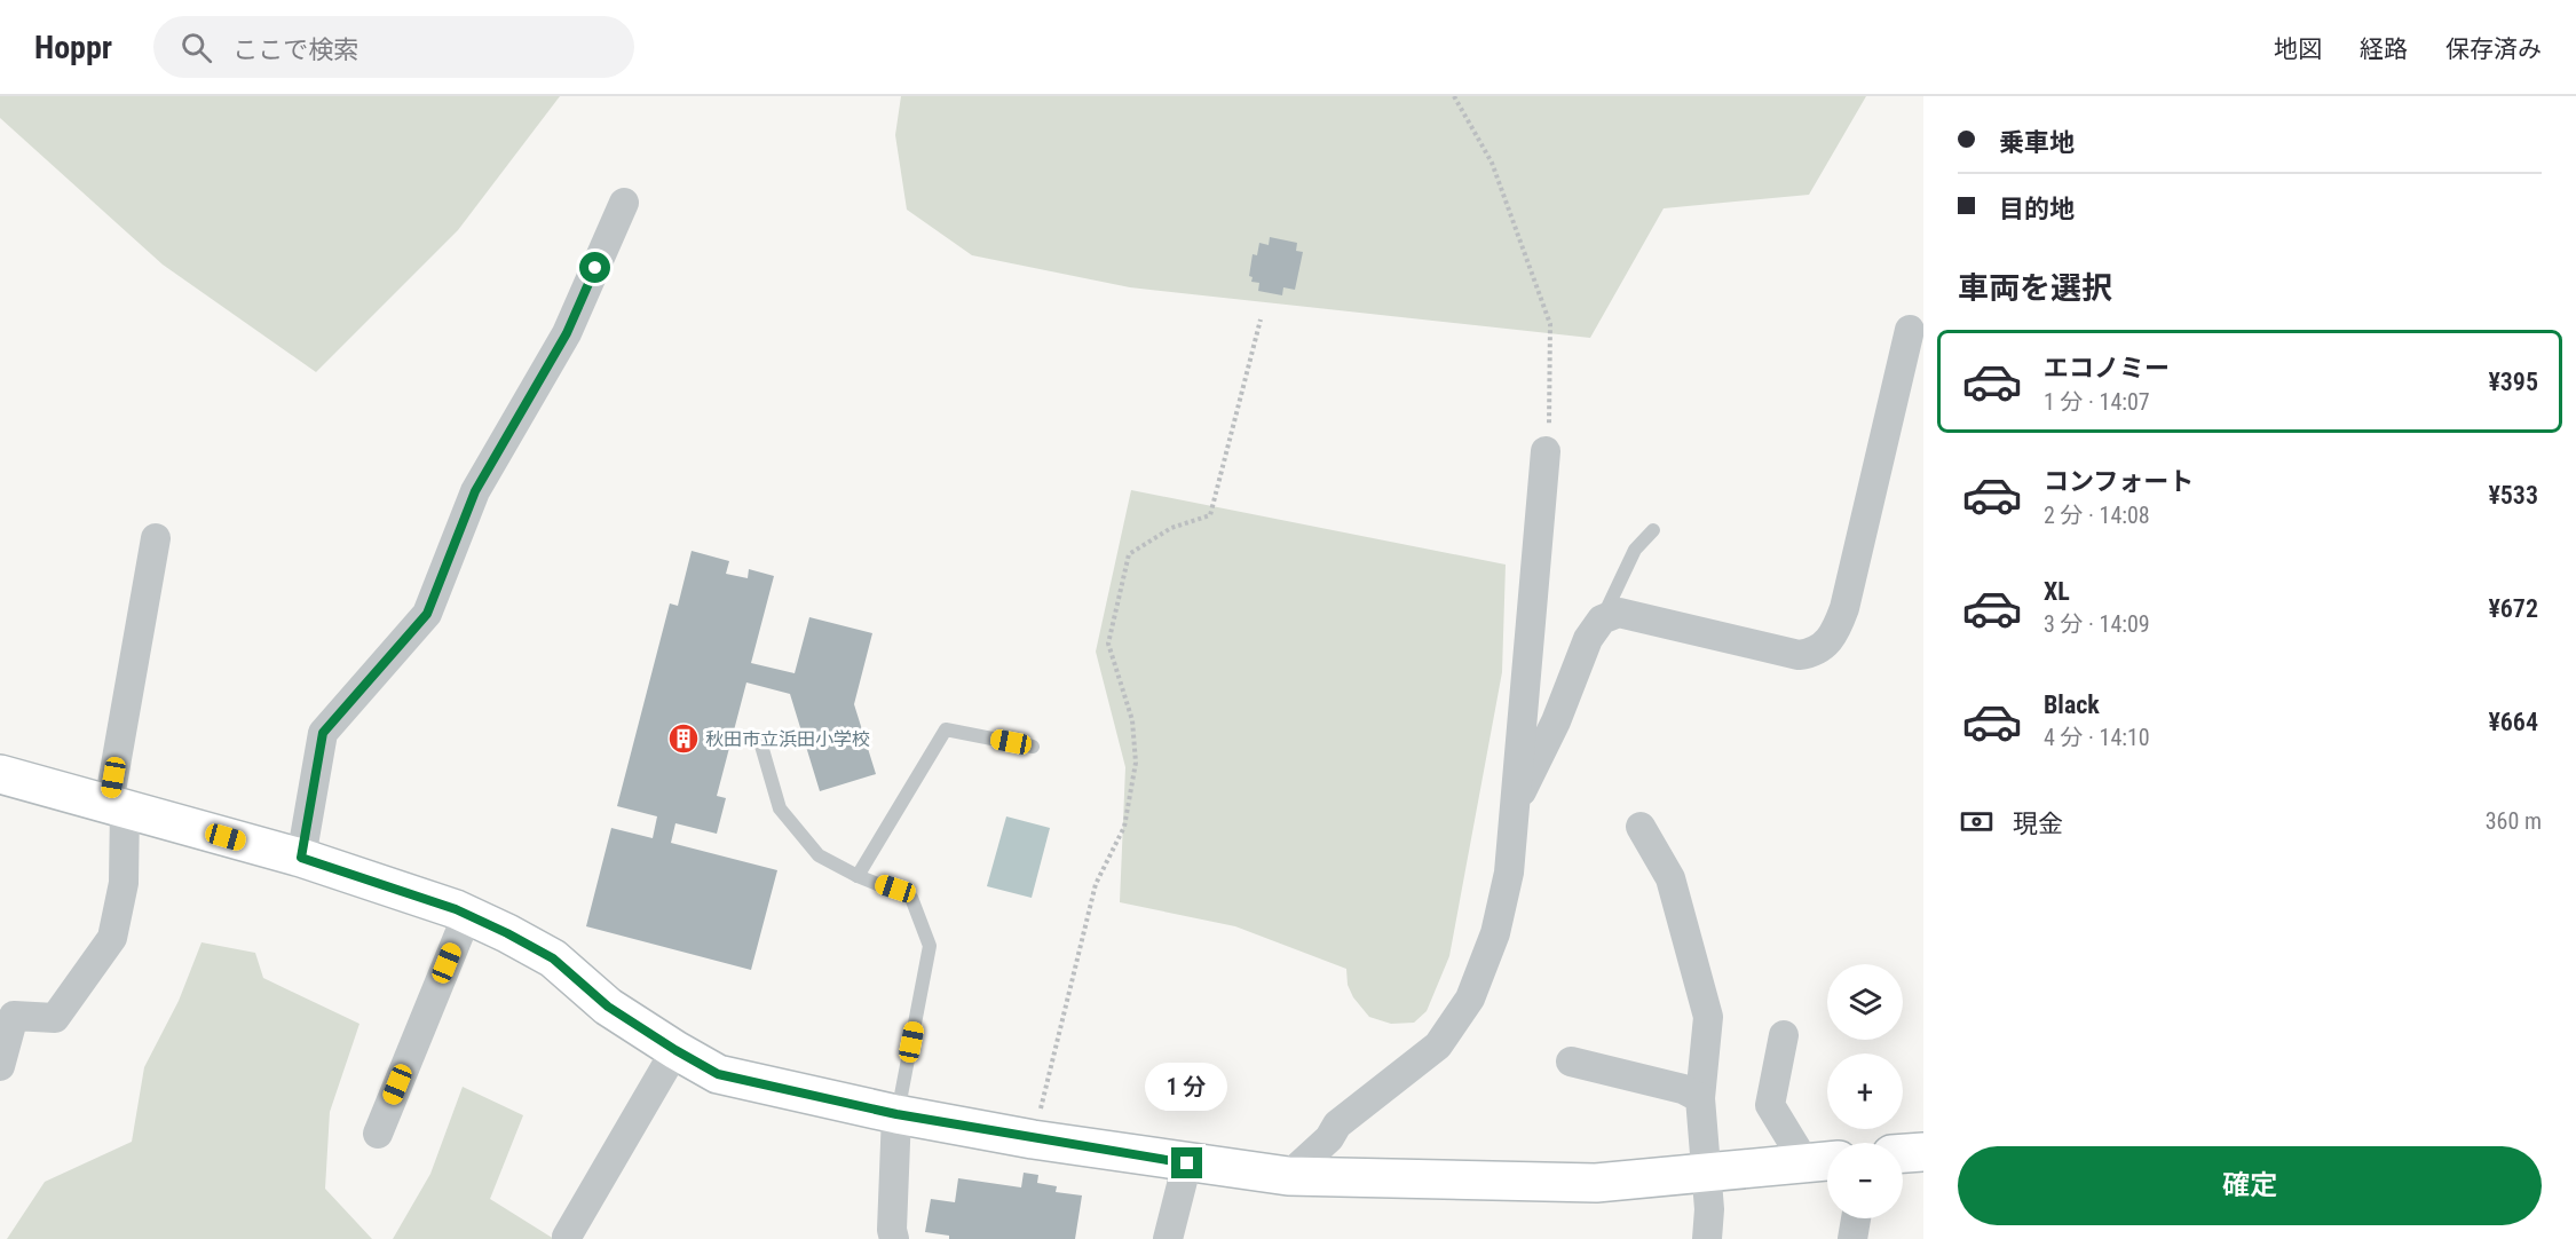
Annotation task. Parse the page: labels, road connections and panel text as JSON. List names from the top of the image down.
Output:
{
  "places": {
    "building": ["秋田市立浜田小学校"]
  },
  "page": {
    "header": "Hoppr",
    "search": "ここで検索",
    "nav": ["地図", "経路", "保存済み"],
    "banner": ["乗車地", "目的地"],
    "heading": "車両を選択",
    "list": [
      {
        "name": "エコノミー",
        "note": "1 分 · 14:07",
        "value": "¥395"
      },
      {
        "name": "コンフォート",
        "note": "2 分 · 14:08",
        "value": "¥533"
      },
      {
        "name": "XL",
        "note": "3 分 · 14:09",
        "value": "¥672"
      },
      {
        "name": "Black",
        "note": "4 分 · 14:10",
        "value": "¥664"
      }
    ],
    "pay": ["現金", "360 m"],
    "map_buttons": ["+", "−"],
    "bubble": "1 分",
    "buttons": "確定"
  }
}
